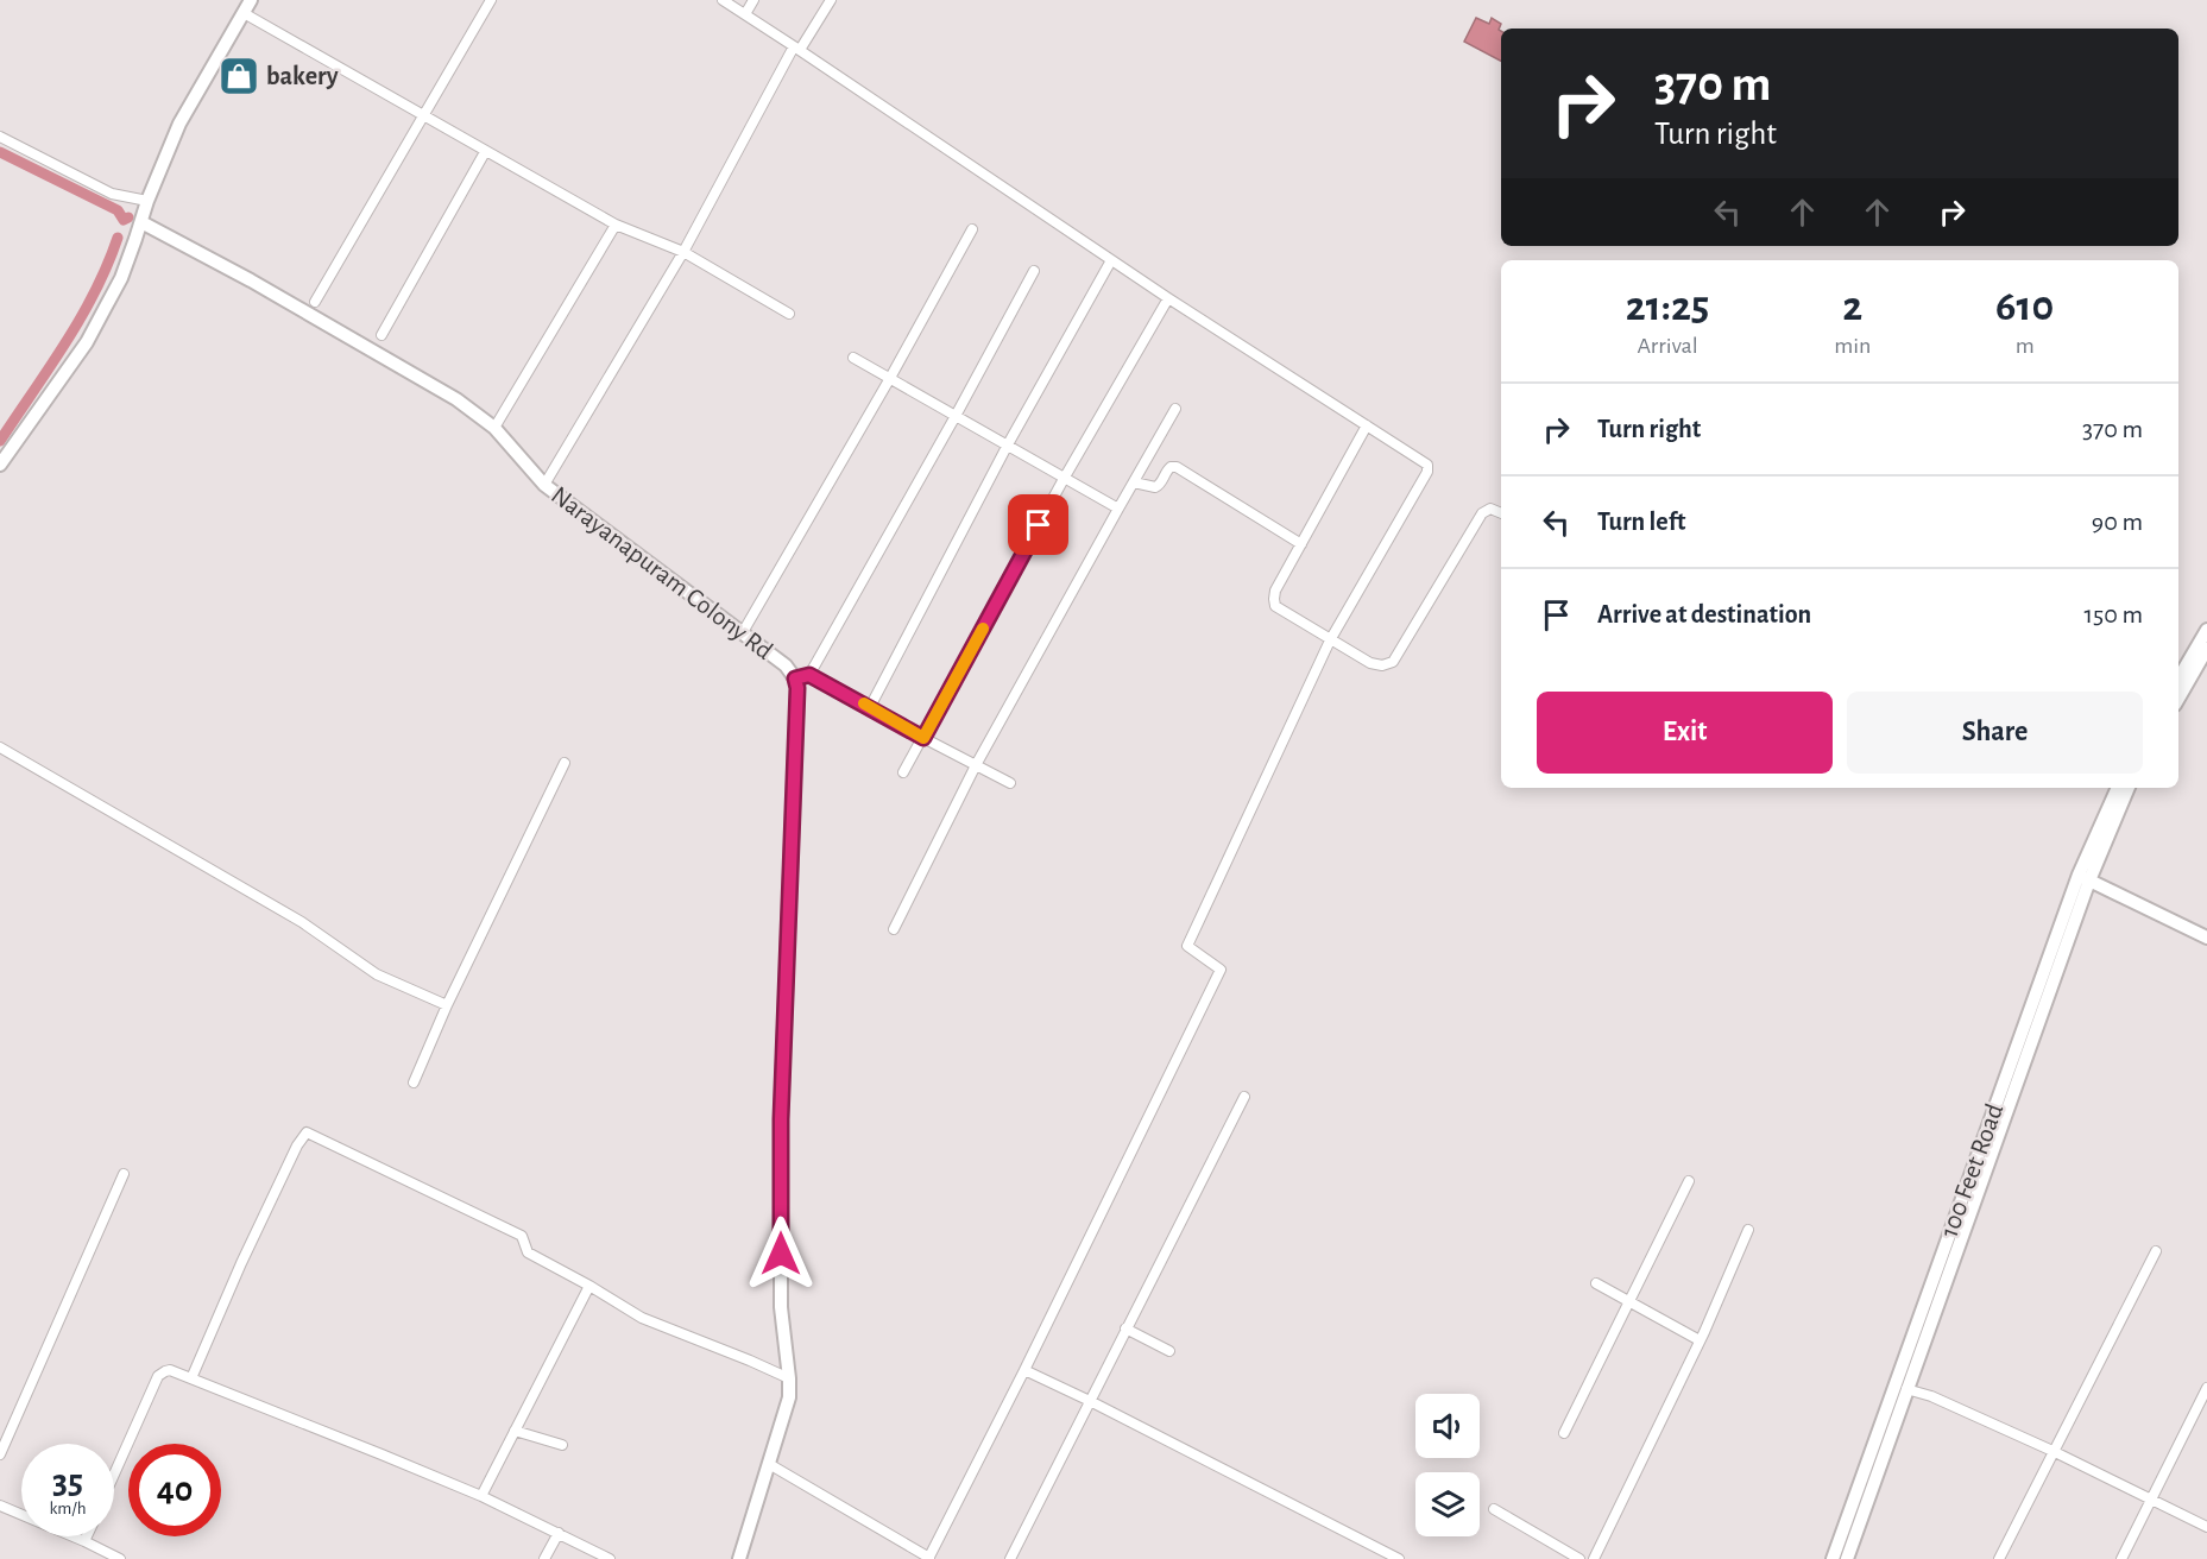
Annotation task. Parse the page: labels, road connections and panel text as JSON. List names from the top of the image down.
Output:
{
  "streets": {
    "street": ["Narayanapuram Colony Rd", "100 Feet Road"]
  },
  "places": {
    "shop": ["bakery"]
  },
  "page": {
    "turn": ["370 m", "Turn right"],
    "eta": [
      "21:25",
      "Arrival",
      "2",
      "min",
      "610",
      "m"
    ],
    "list": [
      {
        "name": "Turn right",
        "value": "370 m"
      },
      {
        "name": "Turn left",
        "value": "90 m"
      },
      {
        "name": "Arrive at destination",
        "value": "150 m"
      }
    ],
    "buttons": ["Exit", "Share"],
    "speed": "35 km/h",
    "limit": "40"
  }
}
